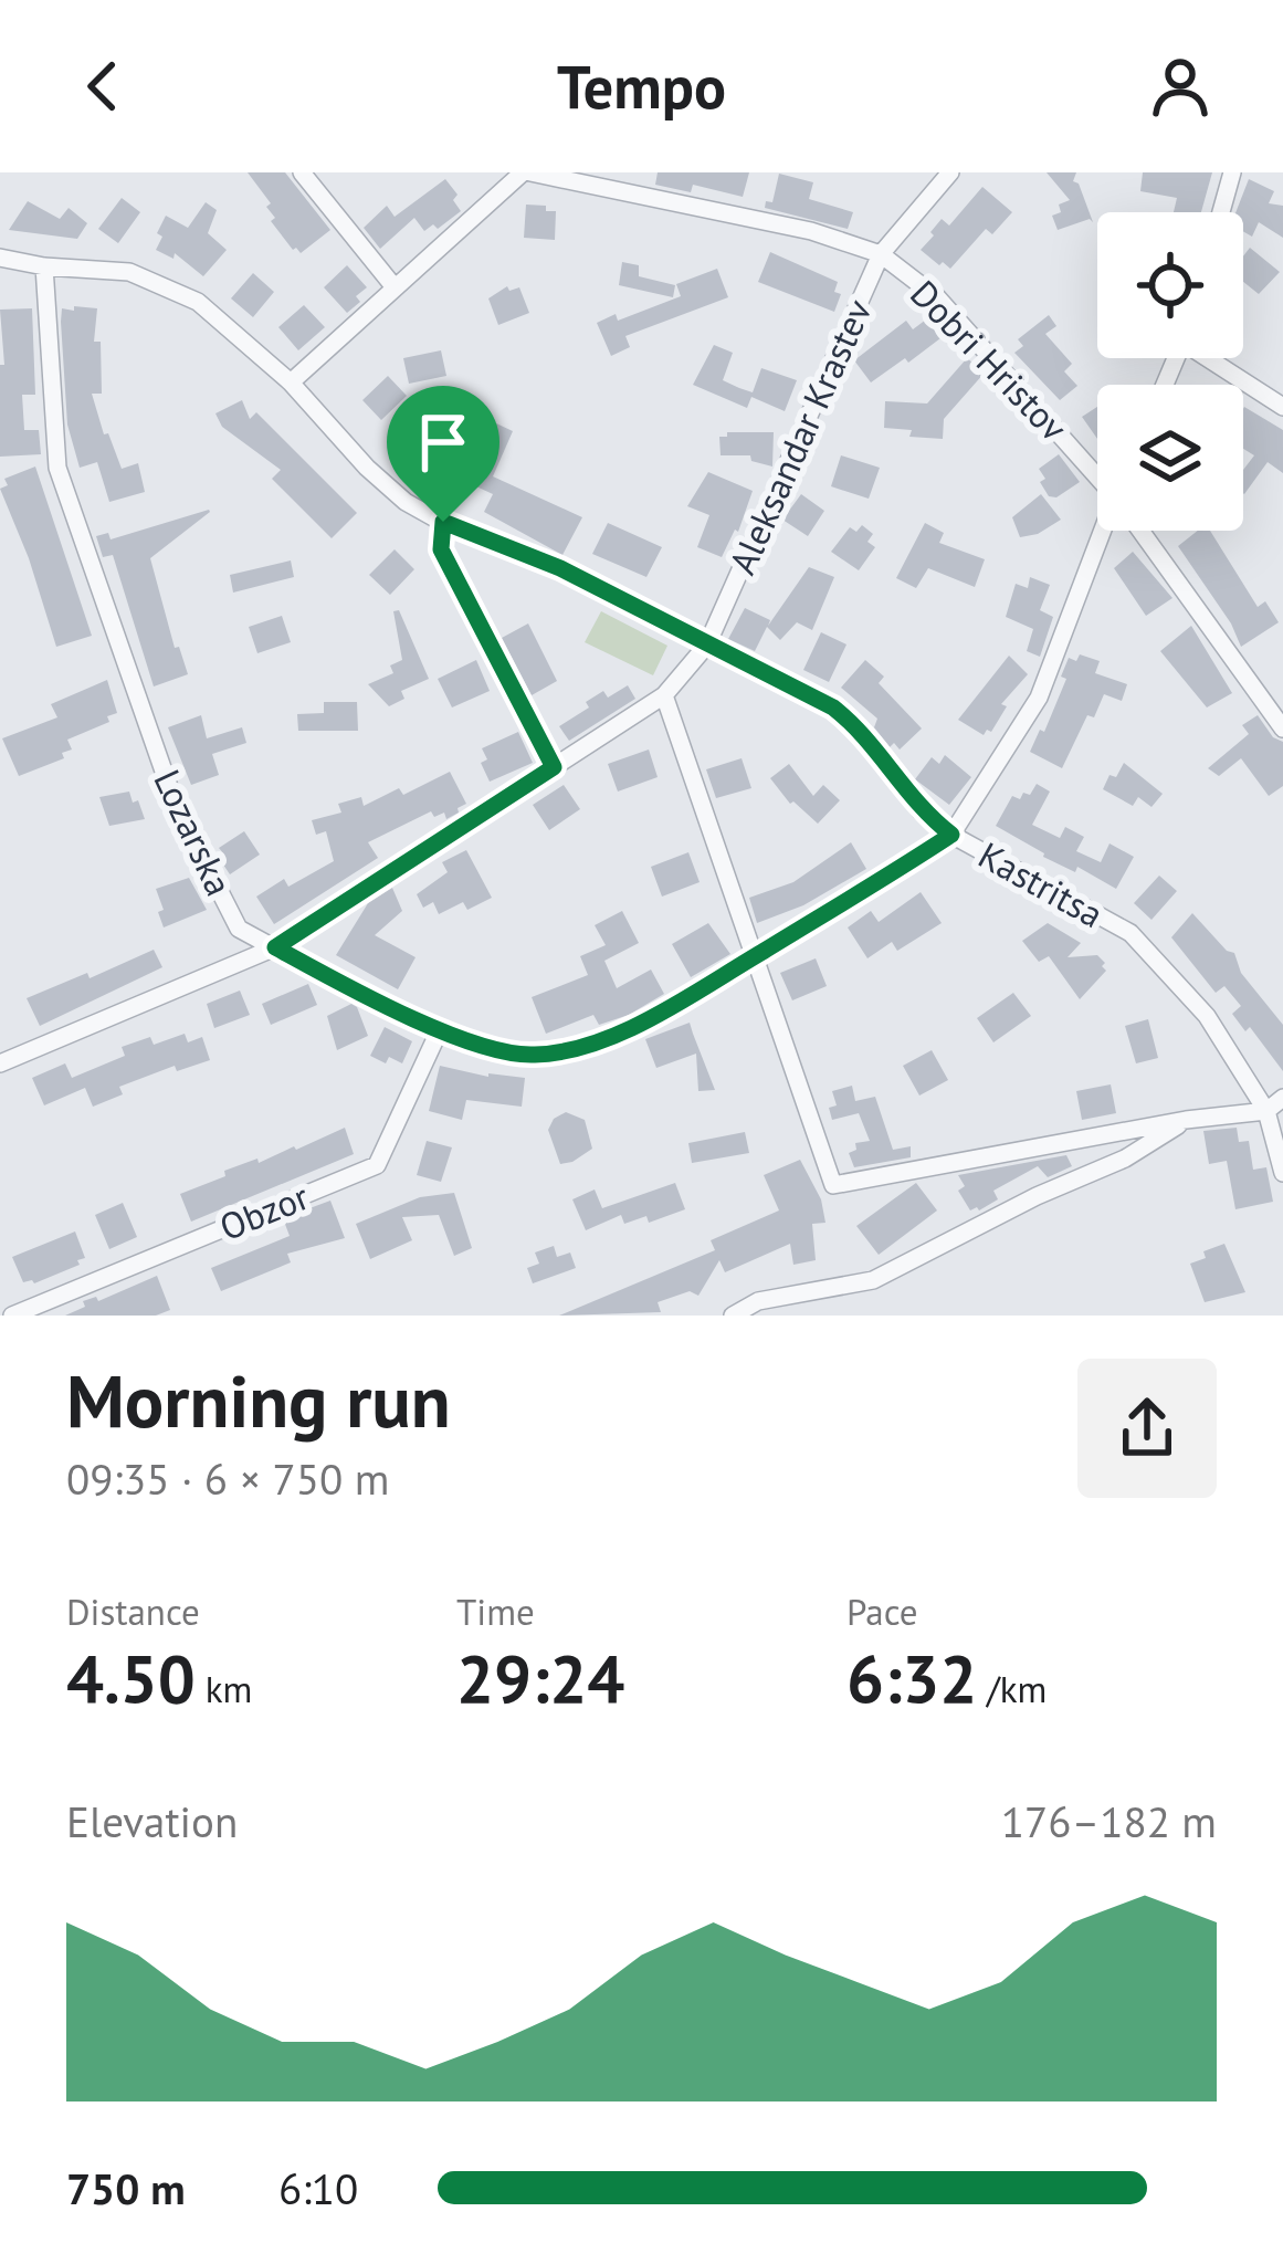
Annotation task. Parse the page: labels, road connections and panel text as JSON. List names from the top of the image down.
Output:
{
  "streets": {
    "street": [
      "Dobri Hristov",
      "Aleksandar Krastev",
      "Lozarska",
      "Kastritsa",
      "Obzor"
    ]
  },
  "crossings": [
    ["Dobri Hristov", "Aleksandar Krastev"],
    ["Aleksandar Krastev", "Lozarska"],
    ["Aleksandar Krastev", "Kastritsa"],
    ["Lozarska", "Kastritsa"],
    ["Lozarska", "Obzor"]
  ],
  "page": {
    "header": "Tempo",
    "heading": ["Morning run", "09:35 · 6 × 750 m"],
    "stats": [
      ["Distance", "4.50 km"],
      ["Time", "29:24"],
      ["Pace", "6:32 /km"]
    ],
    "chart": ["Elevation", "176–182 m"],
    "list": [
      {
        "name": "750 m",
        "note": "6:10"
      }
    ]
  }
}
